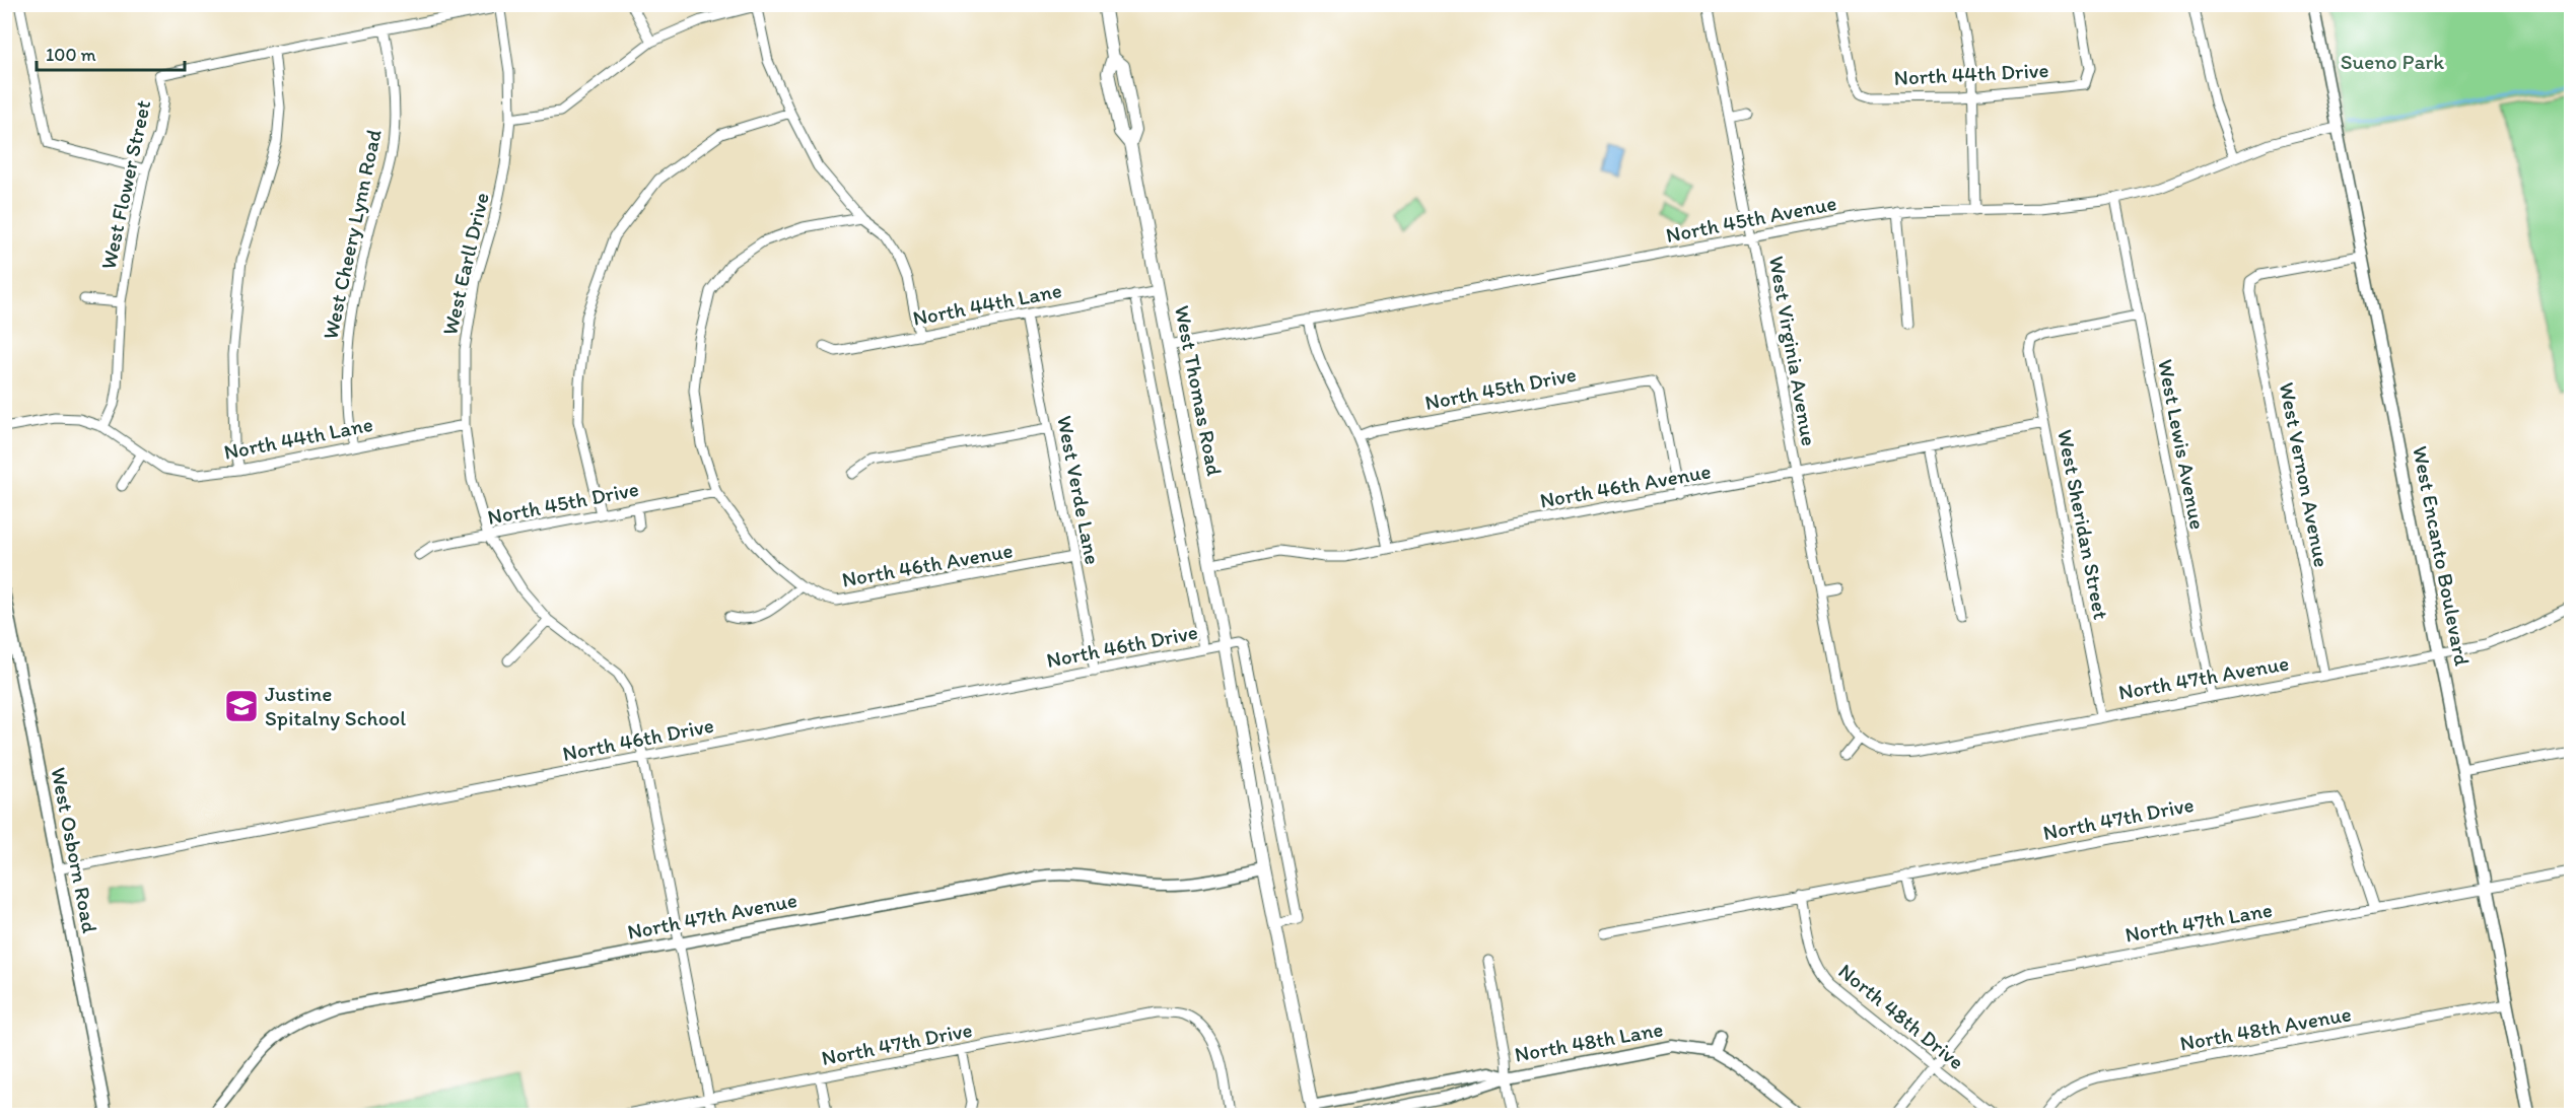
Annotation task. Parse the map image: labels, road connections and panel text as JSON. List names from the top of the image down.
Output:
{
  "streets": {
    "main road": ["West Thomas Road"],
    "street": [
      "North 44th Drive",
      "West Flower Street",
      "North 45th Avenue",
      "West Cheery Lynn Road",
      "West Earll Drive",
      "North 44th Lane",
      "West Virginia Avenue",
      "North 45th Drive",
      "West Lewis Avenue",
      "West Vernon Avenue",
      "North 46th Avenue",
      "West Verde Lane",
      "West Sheridan Street",
      "West Encanto Boulevard",
      "North 46th Drive",
      "North 47th Avenue",
      "North 47th Drive",
      "West Osborn Road",
      "North 47th Lane",
      "North 48th Drive",
      "North 48th Avenue",
      "North 48th Lane"
    ]
  },
  "crossings": [
    ["West Flower Street", "North 44th Lane"],
    ["North 45th Avenue", "West Virginia Avenue"],
    ["North 45th Avenue", "West Thomas Road"],
    ["North 45th Avenue", "West Lewis Avenue"],
    ["North 45th Avenue", "West Encanto Boulevard"],
    ["West Cheery Lynn Road", "North 44th Lane"],
    ["West Earll Drive", "North 44th Lane"],
    ["West Earll Drive", "North 45th Drive"],
    ["West Earll Drive", "North 46th Drive"],
    ["West Earll Drive", "North 47th Avenue"],
    ["West Earll Drive", "North 47th Drive"],
    ["North 44th Lane", "West Thomas Road"],
    ["North 44th Lane", "West Verde Lane"],
    ["West Virginia Avenue", "North 46th Avenue"],
    ["West Virginia Avenue", "North 47th Avenue"],
    ["North 45th Drive", "North 46th Avenue"],
    ["West Thomas Road", "North 46th Avenue"],
    ["West Thomas Road", "North 46th Drive"],
    ["West Thomas Road", "North 47th Avenue"],
    ["West Thomas Road", "North 48th Lane"],
    ["West Lewis Avenue", "West Sheridan Street"],
    ["West Lewis Avenue", "North 47th Avenue"],
    ["West Vernon Avenue", "West Encanto Boulevard"],
    ["West Vernon Avenue", "North 47th Avenue"],
    ["North 46th Avenue", "West Verde Lane"],
    ["North 46th Avenue", "West Sheridan Street"],
    ["West Verde Lane", "North 46th Drive"],
    ["West Sheridan Street", "North 47th Avenue"],
    ["West Encanto Boulevard", "North 47th Avenue"],
    ["West Encanto Boulevard", "North 47th Lane"],
    ["West Encanto Boulevard", "North 48th Avenue"],
    ["North 46th Drive", "West Osborn Road"],
    ["North 47th Drive", "North 47th Lane"],
    ["North 47th Drive", "North 48th Drive"],
    ["North 47th Lane", "North 48th Drive"]
  ],
  "parks": ["Sueno Park"],
  "places": {
    "school or university": ["Justine Spitalny School"]
  },
  "scale_bar": "100 m"
}
